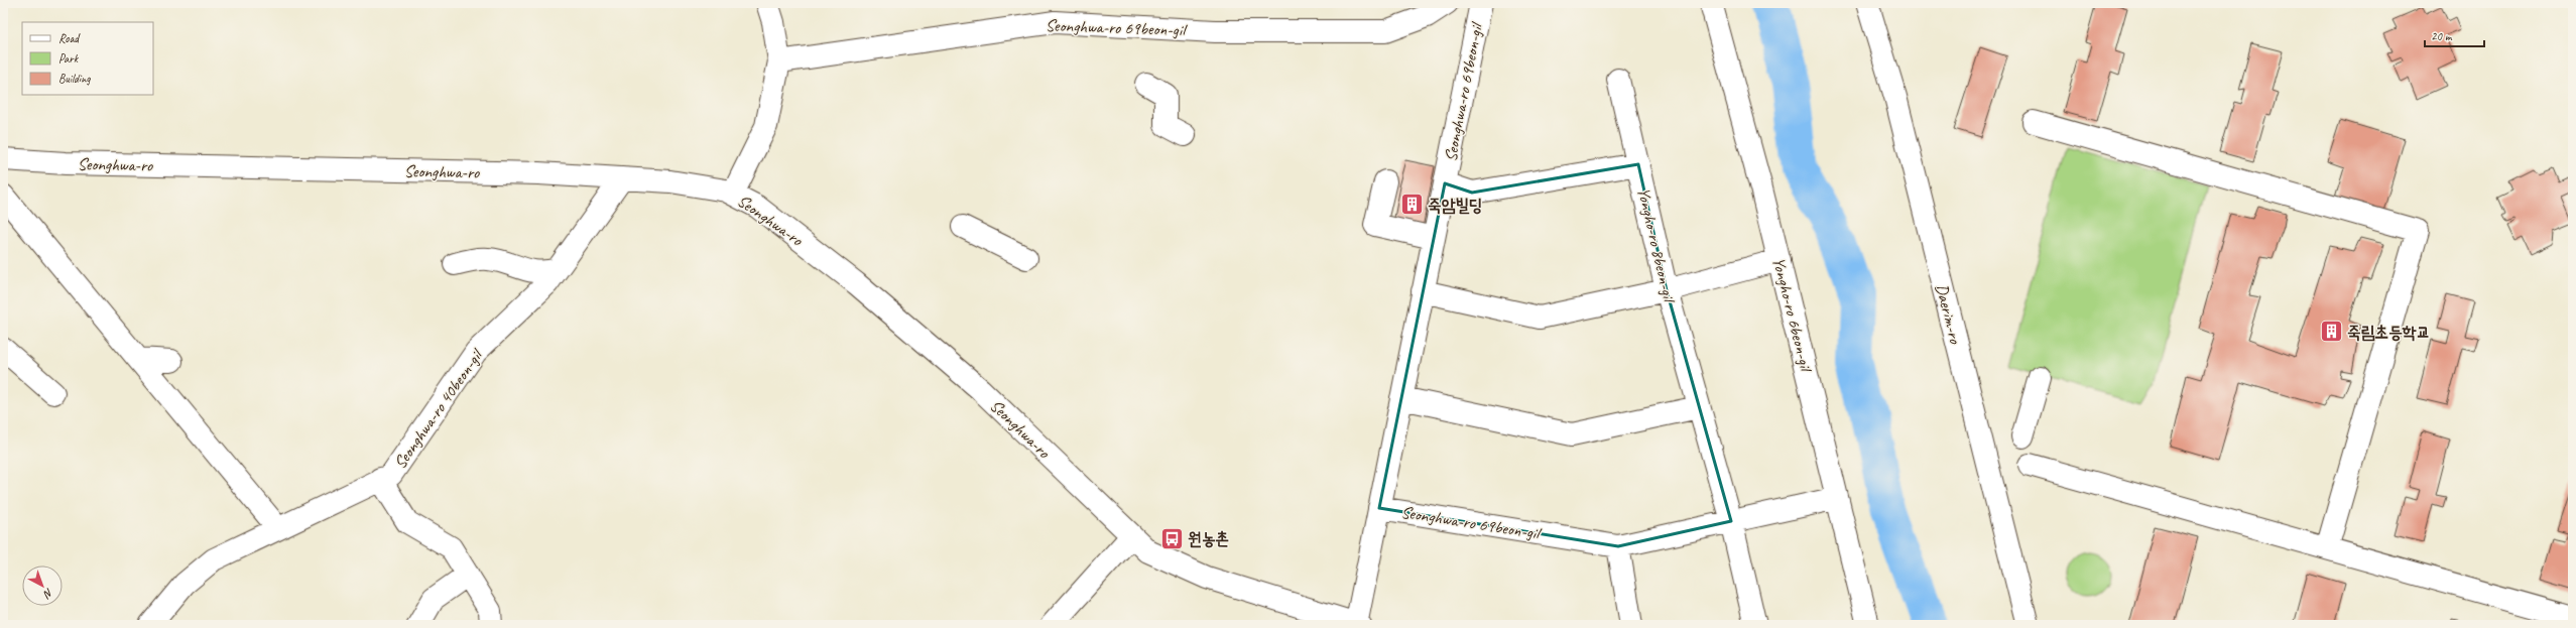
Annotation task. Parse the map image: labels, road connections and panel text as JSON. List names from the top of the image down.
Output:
{
  "streets": {
    "street": [
      "Seonghwa-ro 69beon-gil",
      "Seonghwa-ro",
      "Yongho-ro 8beon-gil",
      "Yongho-ro 6beon-gil",
      "Daerim-ro",
      "Seonghwa-ro 40beon-gil"
    ]
  },
  "crossings": [
    ["Seonghwa-ro 69beon-gil", "Seonghwa-ro"],
    ["Seonghwa-ro 69beon-gil", "Yongho-ro 8beon-gil"],
    ["Seonghwa-ro", "Seonghwa-ro 40beon-gil"]
  ],
  "places": {
    "building": ["죽암빌딩", "죽림초등학교"],
    "bus stop": ["원농촌"]
  },
  "legend": ["Road", "Park", "Building"],
  "scale_bar": "20 m",
  "north": "bottom right"
}
